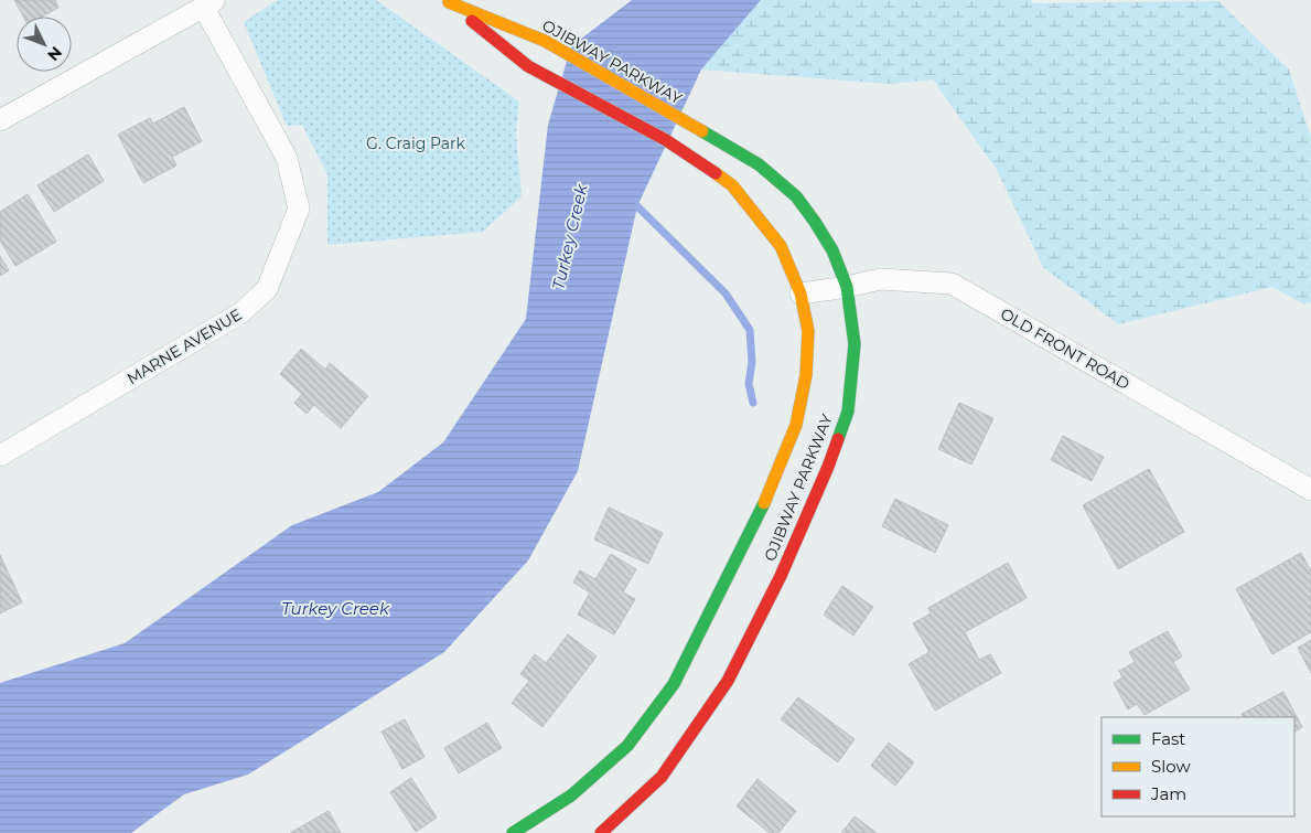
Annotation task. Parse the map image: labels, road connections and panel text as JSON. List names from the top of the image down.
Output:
{
  "streets": {
    "main road": ["OJIBWAY PARKWAY"],
    "street": ["MARNE AVENUE", "OLD FRONT ROAD"]
  },
  "crossings": [
    ["OJIBWAY PARKWAY", "OLD FRONT ROAD"]
  ],
  "water": ["Turkey Creek"],
  "parks": ["G. Craig Park"],
  "legend": ["Fast", "Slow", "Jam"],
  "north": "bottom right"
}
